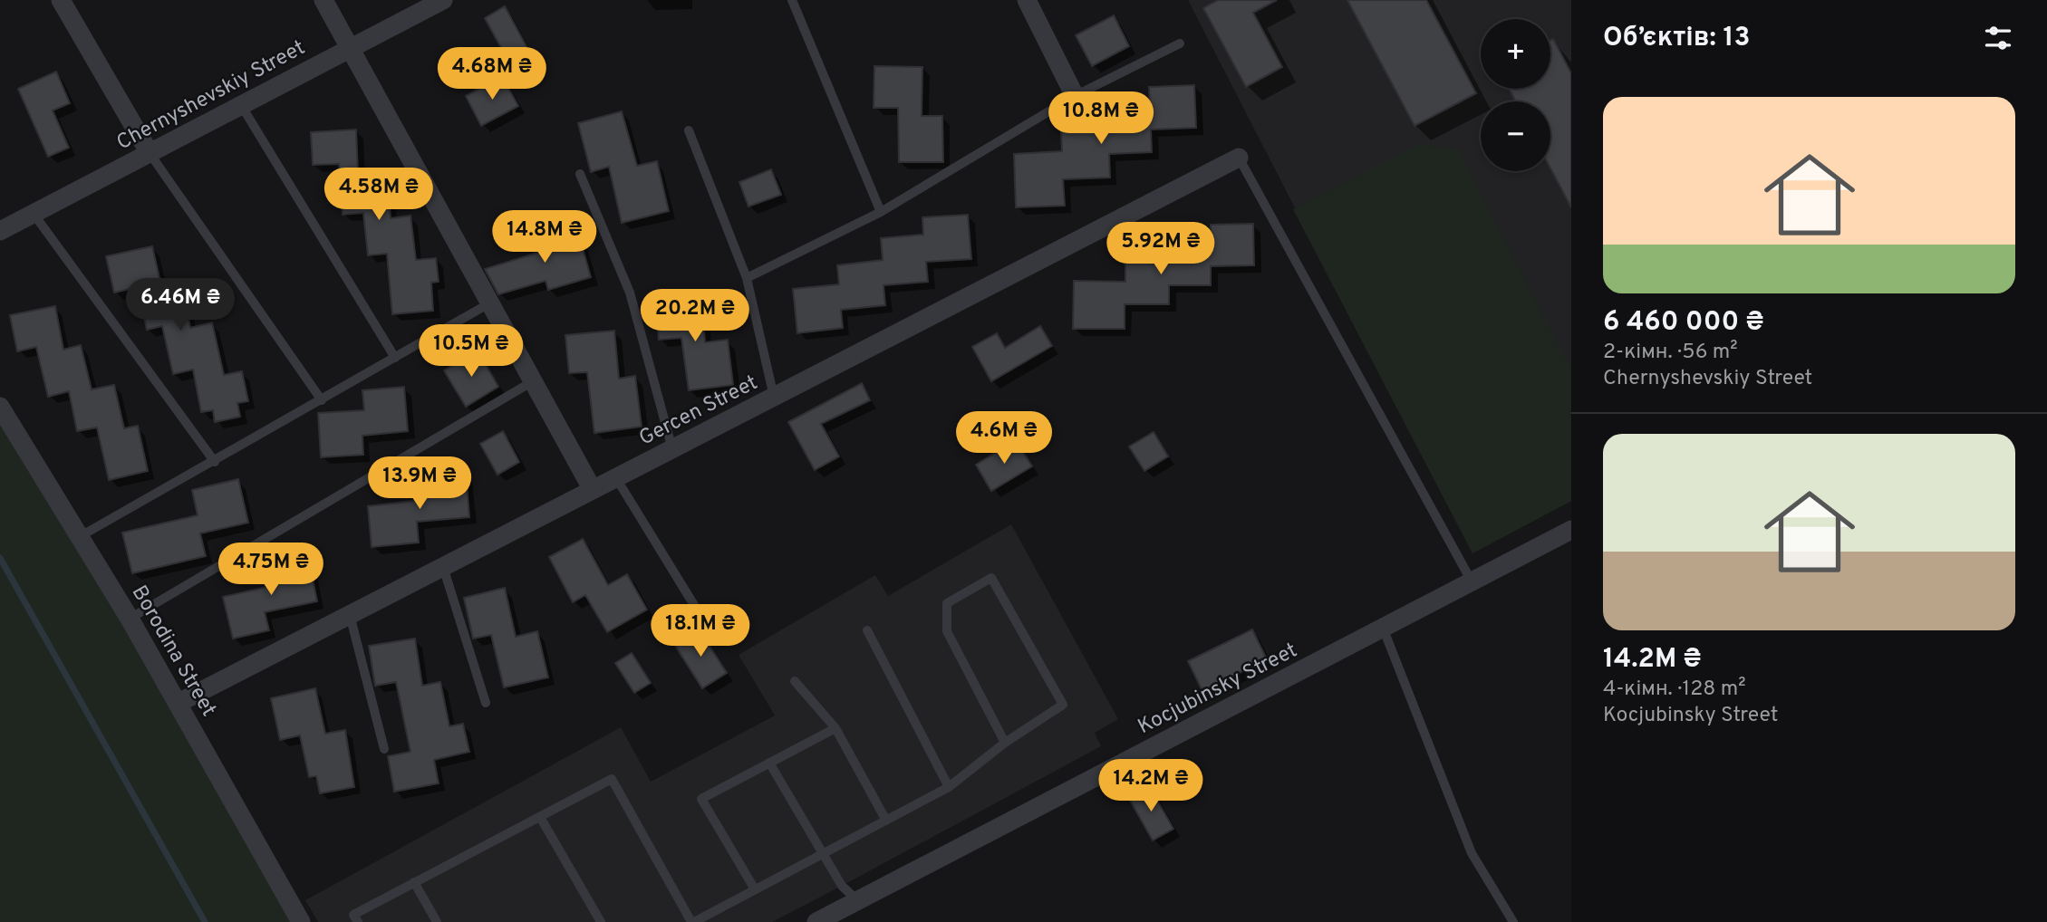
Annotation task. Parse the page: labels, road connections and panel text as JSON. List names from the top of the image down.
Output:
{
  "streets": {
    "street": [
      "Chernyshevskiy Street",
      "Gercen Street",
      "Borodina Street",
      "Kocjubinsky Street"
    ]
  },
  "crossings": [
    ["Gercen Street", "Borodina Street"]
  ],
  "page": {
    "heading": "Об’єктів: 13",
    "map_buttons": ["+", "−"],
    "price": [
      "4.68M ₴",
      "10.8M ₴",
      "4.58M ₴",
      "14.8M ₴",
      "5.92M ₴",
      "6.46M ₴",
      "20.2M ₴",
      "10.5M ₴",
      "4.6M ₴",
      "13.9M ₴",
      "4.75M ₴",
      "18.1M ₴",
      "14.2M ₴"
    ],
    "list": [
      {
        "name": "6 460 000 ₴",
        "note": "2-кімн. · 56 m² · Chernyshevskiy Street"
      },
      {
        "name": "14.2M ₴",
        "note": "4-кімн. · 128 m² · Kocjubinsky Street"
      }
    ]
  }
}
